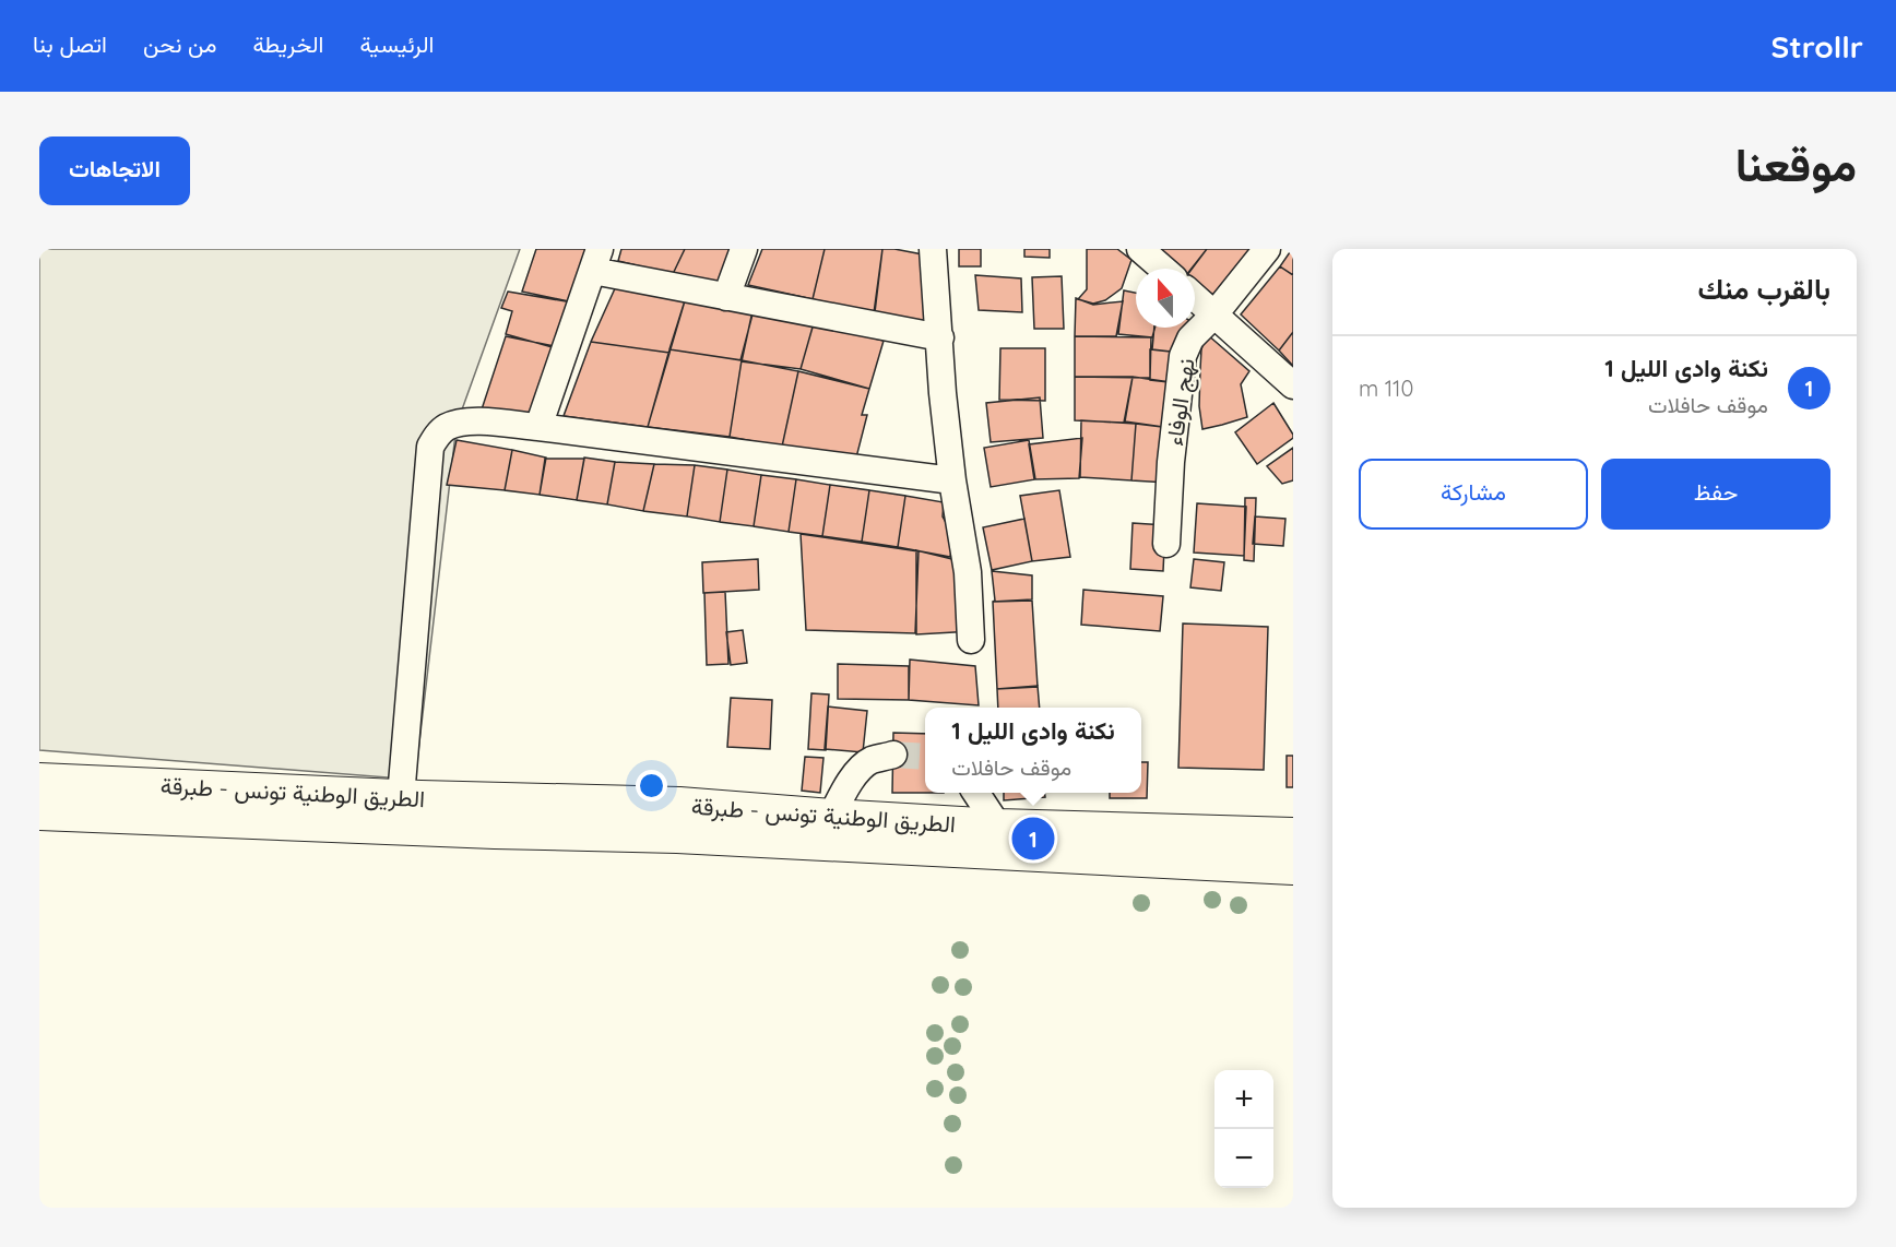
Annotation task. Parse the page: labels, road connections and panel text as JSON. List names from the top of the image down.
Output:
{
  "streets": {
    "main road": ["الطريق الوطنية تونس - طبرقة"],
    "street": ["نهج الوفاء"]
  },
  "north": "top",
  "page": {
    "header": "Strollr",
    "nav": [
      "الرئيسية",
      "الخريطة",
      "من نحن",
      "اتصل بنا"
    ],
    "title": "موقعنا",
    "buttons": [
      "الاتجاهات",
      ["حفظ", "مشاركة"]
    ],
    "heading": "بالقرب منك",
    "list": [
      {
        "mark": "1",
        "name": "نكنة وادى الليل 1",
        "note": "موقف حافلات",
        "value": "110 m"
      }
    ],
    "popup": ["نكنة وادى الليل 1", "موقف حافلات"],
    "pins": "1",
    "map_buttons": ["+", "−"]
  }
}
